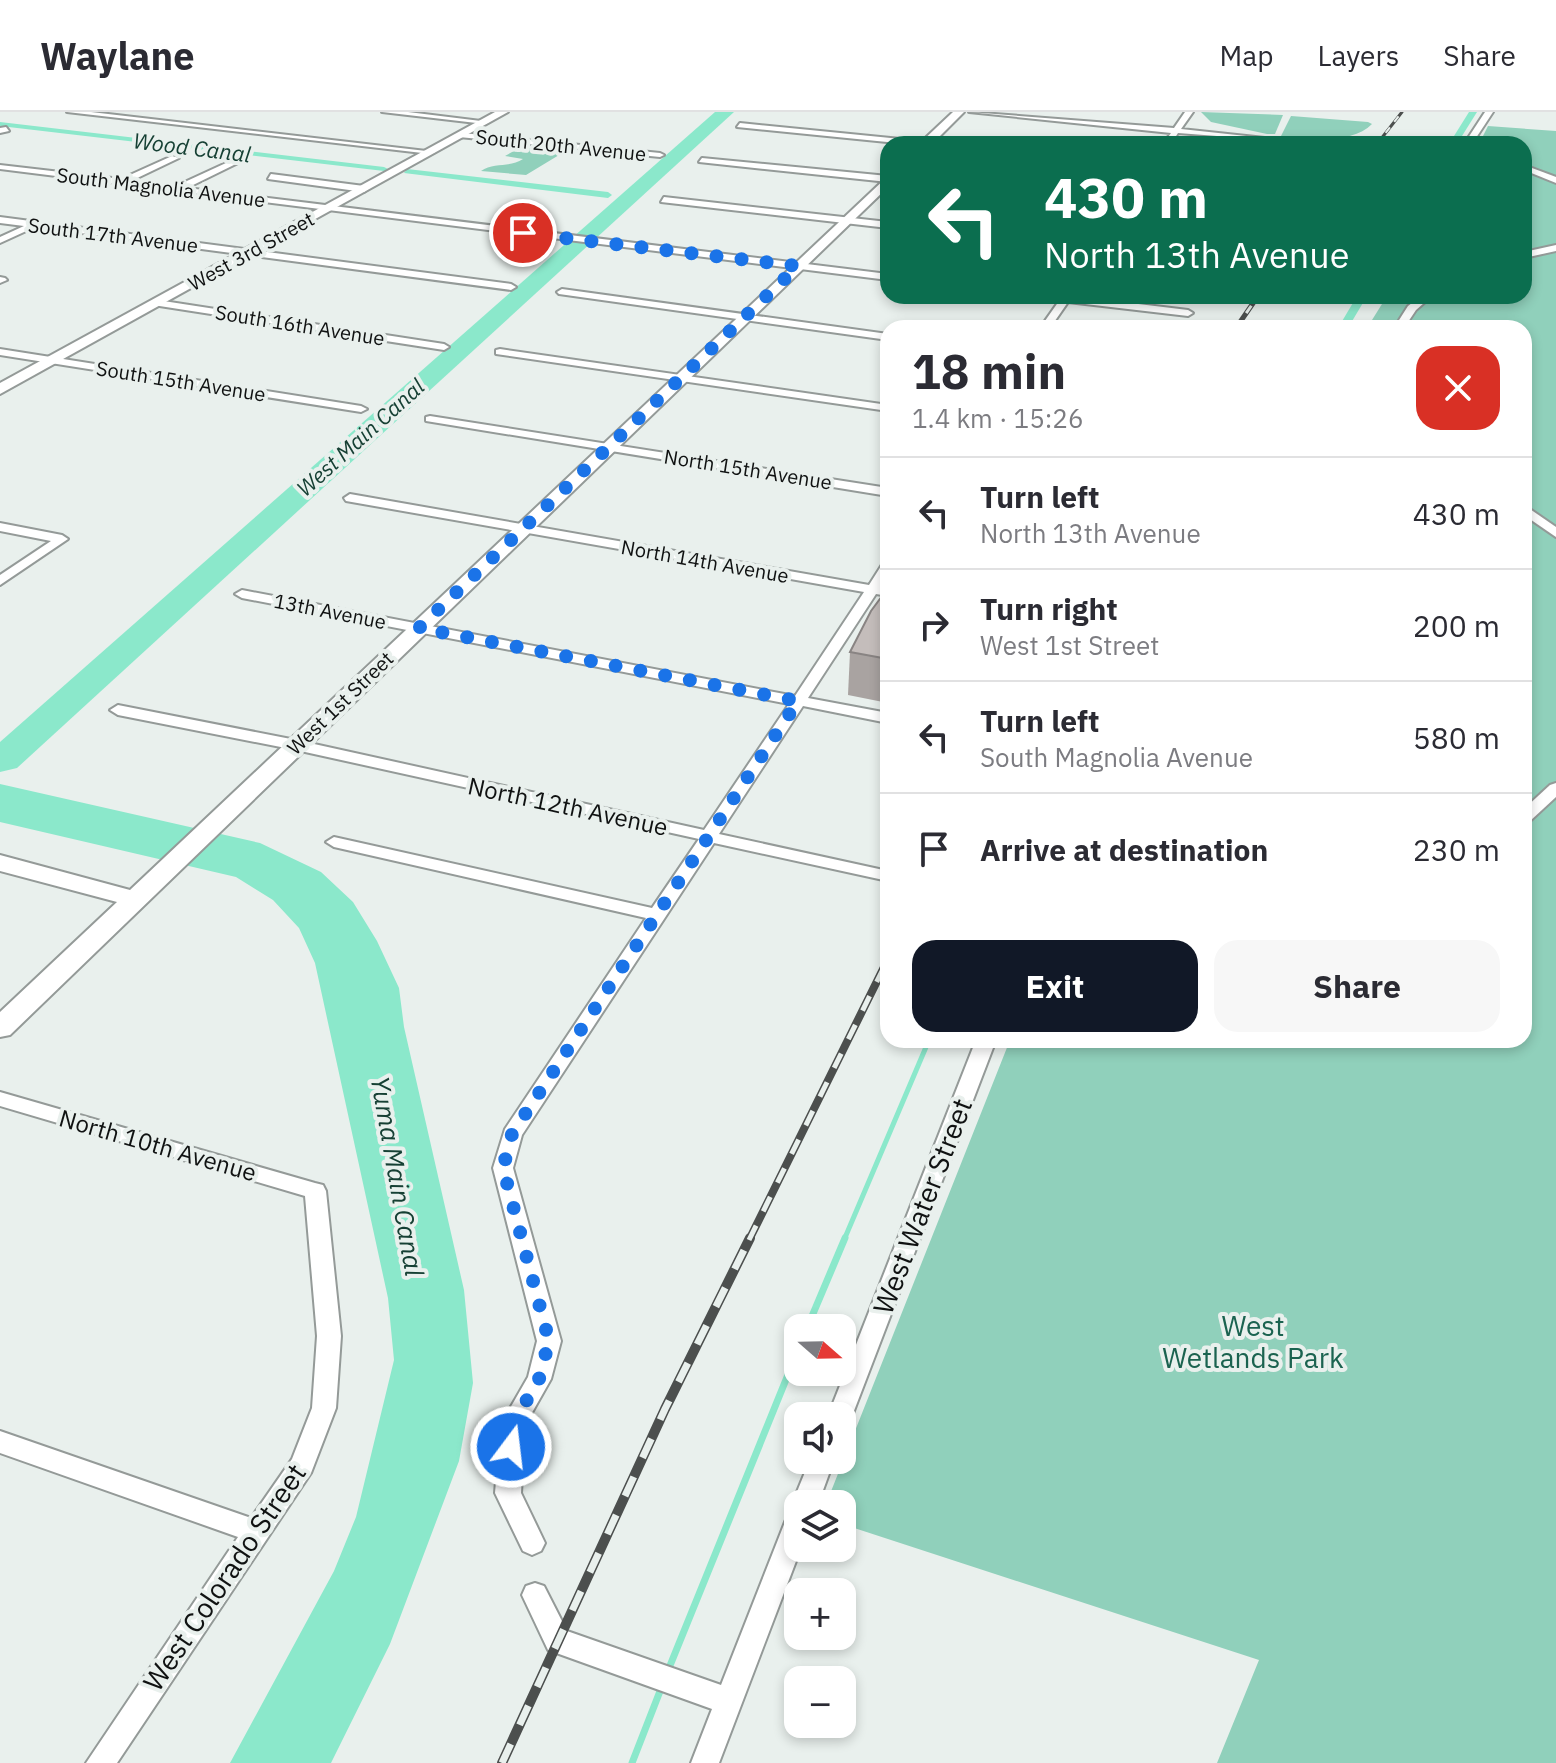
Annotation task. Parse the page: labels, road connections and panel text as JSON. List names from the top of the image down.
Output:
{
  "streets": {
    "main road": ["West 3rd Street", "West 1st Street"],
    "street": [
      "South 20th Avenue",
      "South Magnolia Avenue",
      "South 17th Avenue",
      "South 16th Avenue",
      "South 15th Avenue",
      "North 15th Avenue",
      "North 14th Avenue",
      "13th Avenue",
      "North 12th Avenue",
      "North 10th Avenue",
      "West Water Street",
      "West Colorado Street"
    ]
  },
  "crossings": [
    ["South 20th Avenue", "West 3rd Street"],
    ["South Magnolia Avenue", "West 3rd Street"],
    ["South Magnolia Avenue", "West 1st Street"],
    ["South 17th Avenue", "West 3rd Street"],
    ["West 3rd Street", "South 16th Avenue"],
    ["West 3rd Street", "South 15th Avenue"],
    ["North 15th Avenue", "West 1st Street"],
    ["North 14th Avenue", "West 1st Street"],
    ["13th Avenue", "West 1st Street"],
    ["West 1st Street", "North 12th Avenue"],
    ["North 10th Avenue", "West Colorado Street"]
  ],
  "water": ["Wood Canal", "West Main Canal", "Yuma Main Canal"],
  "parks": ["West Wetlands Park"],
  "north": "right",
  "page": {
    "header": "Waylane",
    "nav": ["Map", "Layers", "Share"],
    "turn": ["430 m", "North 13th Avenue"],
    "heading": ["18 min", "1.4 km · 15:26"],
    "list": [
      {
        "name": "Turn left",
        "note": "North 13th Avenue",
        "value": "430 m"
      },
      {
        "name": "Turn right",
        "note": "West 1st Street",
        "value": "200 m"
      },
      {
        "name": "Turn left",
        "note": "South Magnolia Avenue",
        "value": "580 m"
      },
      {
        "name": "Arrive at destination",
        "value": "230 m"
      }
    ],
    "buttons": ["Exit", "Share"],
    "map_buttons": ["+", "−"]
  }
}
